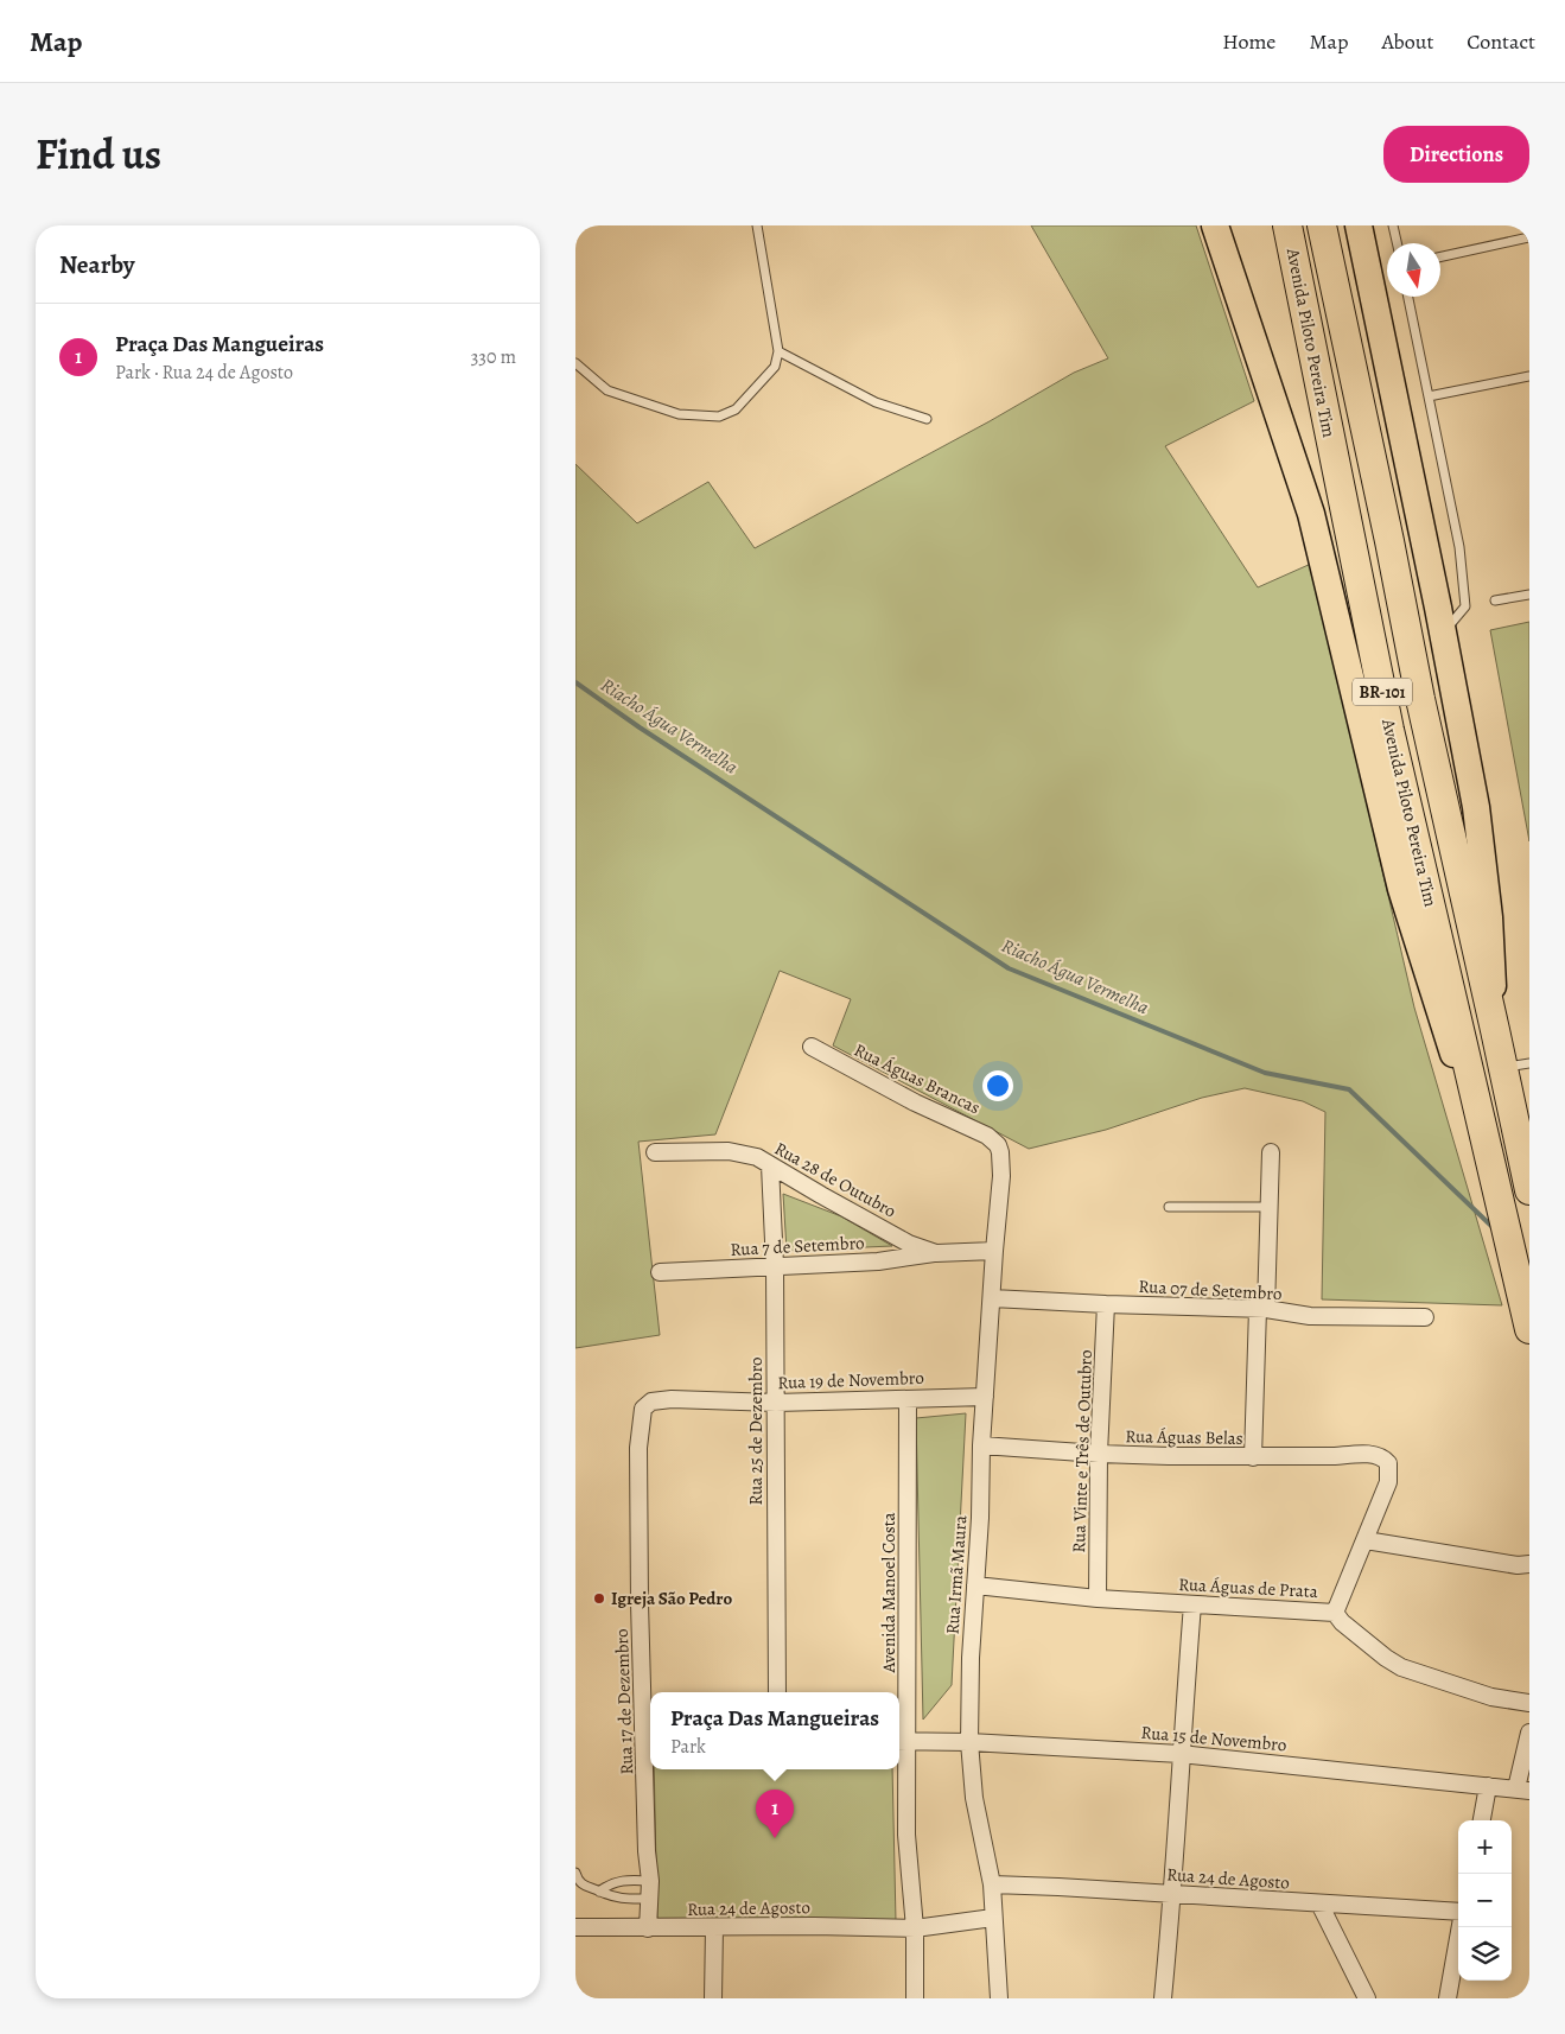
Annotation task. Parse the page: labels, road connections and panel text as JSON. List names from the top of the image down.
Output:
{
  "streets": {
    "highway": ["Avenida Piloto Pereira Tim", "BR-101"],
    "street": [
      "Rua Águas Brancas",
      "Rua 28 de Outubro",
      "Rua 7 de Setembro",
      "Rua 07 de Setembro",
      "Rua 19 de Novembro",
      "Rua 25 de Dezembro",
      "Rua Águas Belas",
      "Rua Vinte e Três de Outubro",
      "Rua Irmã Maura",
      "Rua Águas de Prata",
      "Avenida Manoel Costa",
      "Rua 17 de Dezembro",
      "Rua 15 de Novembro",
      "Rua 24 de Agosto"
    ]
  },
  "crossings": [
    ["Rua Águas Brancas", "Rua Irmã Maura"],
    ["Rua 28 de Outubro", "Rua 7 de Setembro"],
    ["Rua 28 de Outubro", "Rua 25 de Dezembro"],
    ["Rua 28 de Outubro", "Rua Irmã Maura"],
    ["Rua 7 de Setembro", "Rua 25 de Dezembro"],
    ["Rua 07 de Setembro", "Rua Vinte e Três de Outubro"],
    ["Rua 07 de Setembro", "Rua Irmã Maura"],
    ["Rua 19 de Novembro", "Rua 25 de Dezembro"],
    ["Rua 19 de Novembro", "Rua Irmã Maura"],
    ["Rua 19 de Novembro", "Avenida Manoel Costa"],
    ["Rua 19 de Novembro", "Rua 17 de Dezembro"],
    ["Rua Águas Belas", "Rua Vinte e Três de Outubro"],
    ["Rua Águas Belas", "Rua Irmã Maura"],
    ["Rua Vinte e Três de Outubro", "Rua Águas de Prata"],
    ["Rua Irmã Maura", "Rua Águas de Prata"],
    ["Rua Irmã Maura", "Rua 15 de Novembro"],
    ["Rua Irmã Maura", "Rua 24 de Agosto"],
    ["Avenida Manoel Costa", "Rua 15 de Novembro"],
    ["Avenida Manoel Costa", "Rua 24 de Agosto"],
    ["Rua 17 de Dezembro", "Rua 24 de Agosto"]
  ],
  "water": ["Riacho Água Vermelha"],
  "places": ["Igreja São Pedro"],
  "north": "bottom",
  "page": {
    "header": "Map",
    "nav": [
      "Home",
      "Map",
      "About",
      "Contact"
    ],
    "title": "Find us",
    "buttons": "Directions",
    "heading": "Nearby",
    "list": [
      {
        "mark": "1",
        "name": "Praça Das Mangueiras",
        "note": "Park · Rua 24 de Agosto",
        "value": "330 m"
      }
    ],
    "popup": ["Praça Das Mangueiras", "Park"],
    "pins": "1",
    "map_buttons": ["+", "−"]
  }
}
